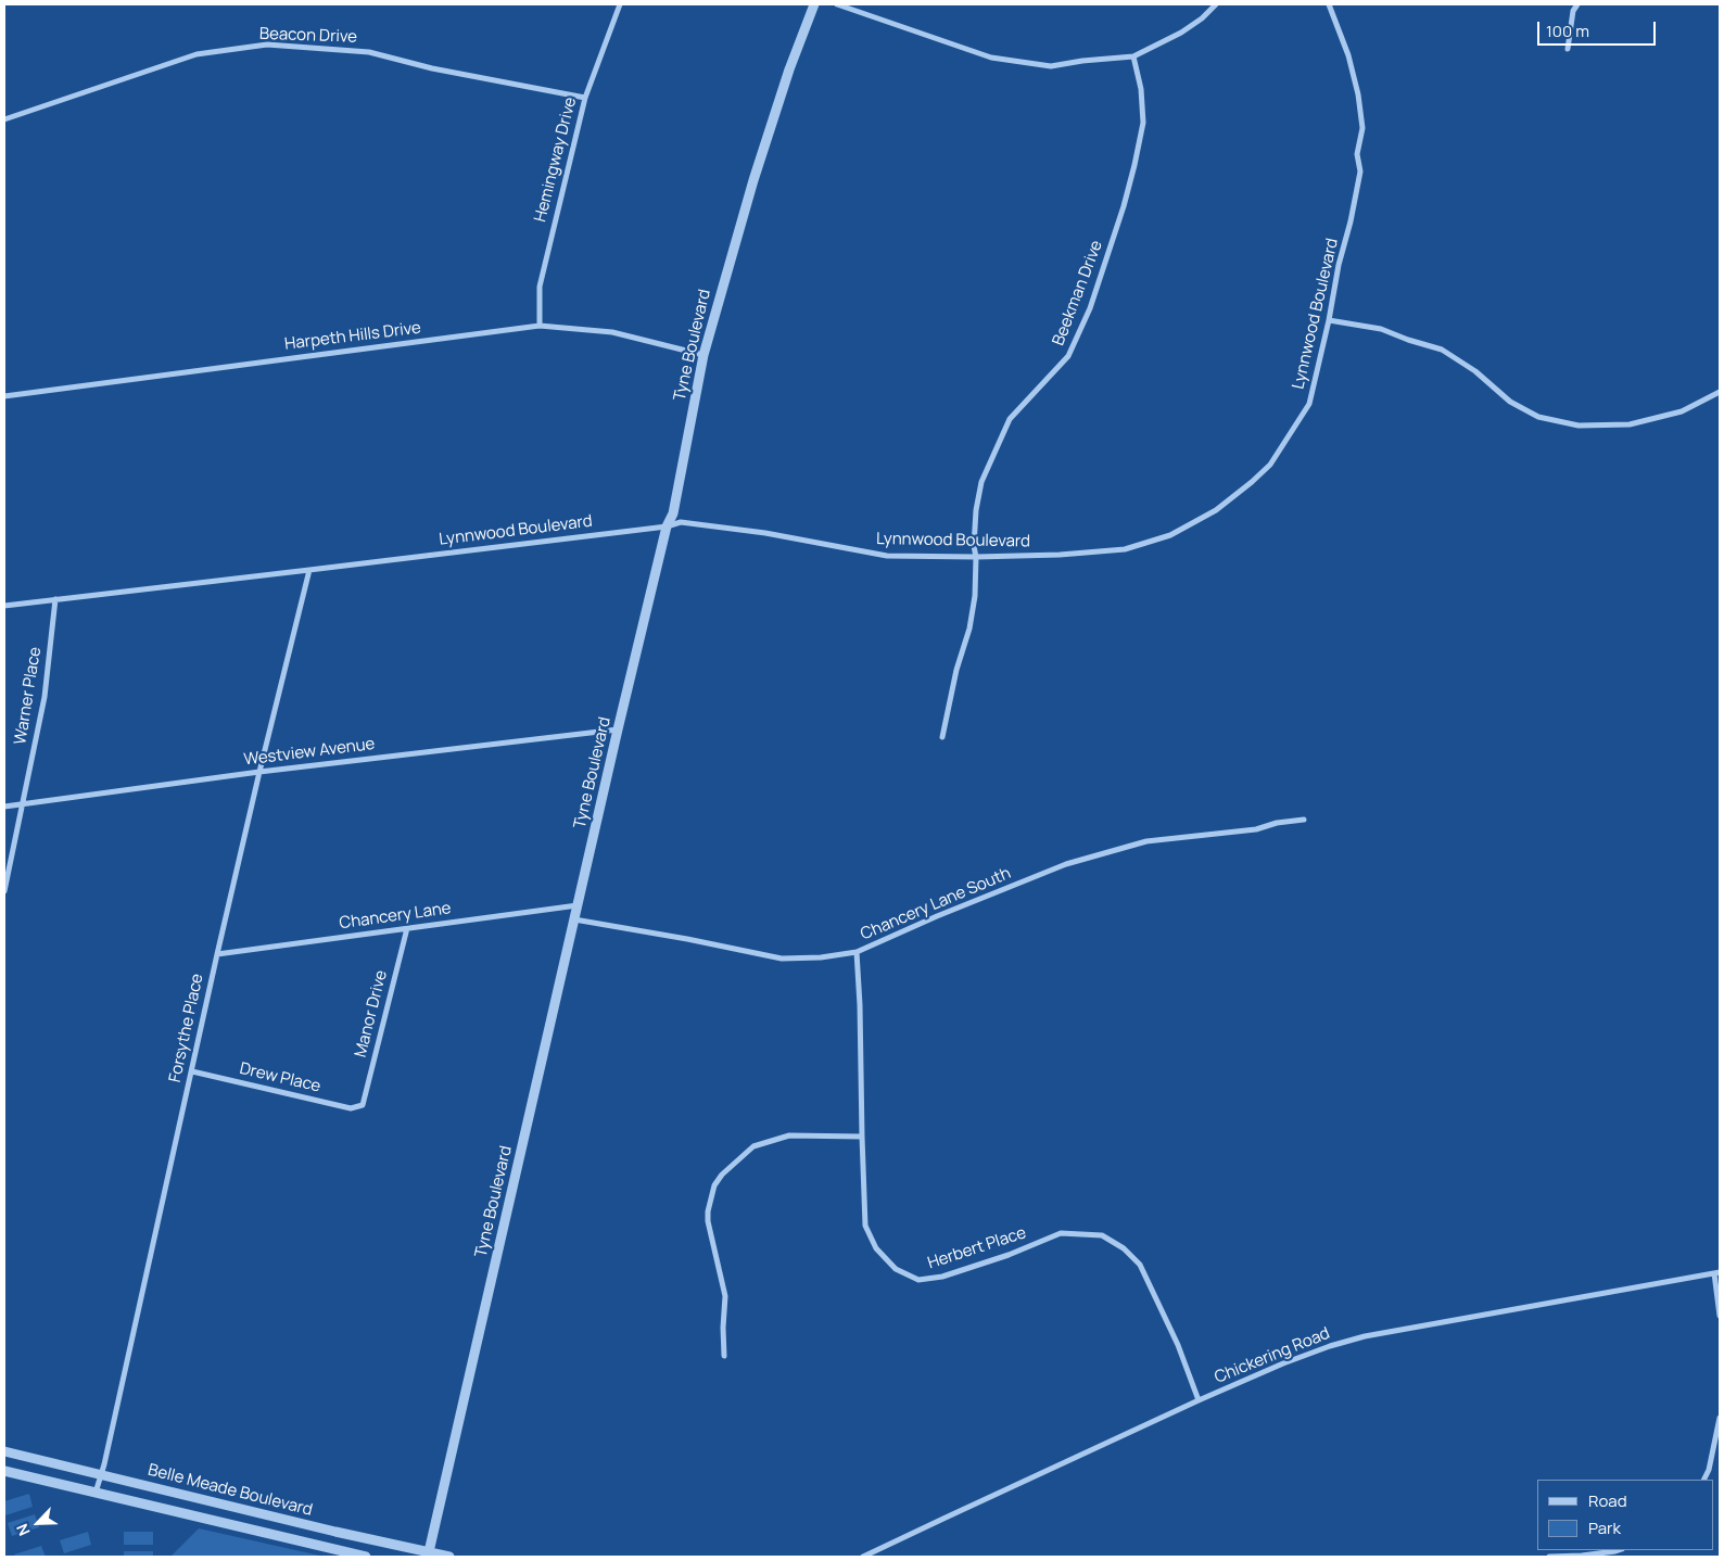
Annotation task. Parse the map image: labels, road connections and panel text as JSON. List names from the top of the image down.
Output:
{
  "streets": {
    "street": [
      "Beacon Drive",
      "Hemingway Drive",
      "Beekman Drive",
      "Lynnwood Boulevard",
      "Harpeth Hills Drive",
      "Tyne Boulevard",
      "Warner Place",
      "Westview Avenue",
      "Chancery Lane South",
      "Chancery Lane",
      "Manor Drive",
      "Forsythe Place",
      "Drew Place",
      "Herbert Place",
      "Chickering Road",
      "Belle Meade Boulevard"
    ]
  },
  "crossings": [
    ["Beacon Drive", "Hemingway Drive"],
    ["Hemingway Drive", "Harpeth Hills Drive"],
    ["Beekman Drive", "Lynnwood Boulevard"],
    ["Lynnwood Boulevard", "Tyne Boulevard"],
    ["Lynnwood Boulevard", "Warner Place"],
    ["Lynnwood Boulevard", "Forsythe Place"],
    ["Harpeth Hills Drive", "Tyne Boulevard"],
    ["Tyne Boulevard", "Westview Avenue"],
    ["Tyne Boulevard", "Chancery Lane South"],
    ["Tyne Boulevard", "Chancery Lane"],
    ["Tyne Boulevard", "Belle Meade Boulevard"],
    ["Warner Place", "Westview Avenue"],
    ["Westview Avenue", "Forsythe Place"],
    ["Chancery Lane South", "Herbert Place"],
    ["Chancery Lane", "Manor Drive"],
    ["Chancery Lane", "Forsythe Place"],
    ["Manor Drive", "Drew Place"],
    ["Forsythe Place", "Drew Place"],
    ["Forsythe Place", "Belle Meade Boulevard"],
    ["Herbert Place", "Chickering Road"]
  ],
  "legend": ["Road", "Park"],
  "scale_bar": "100 m",
  "north": "bottom left"
}
